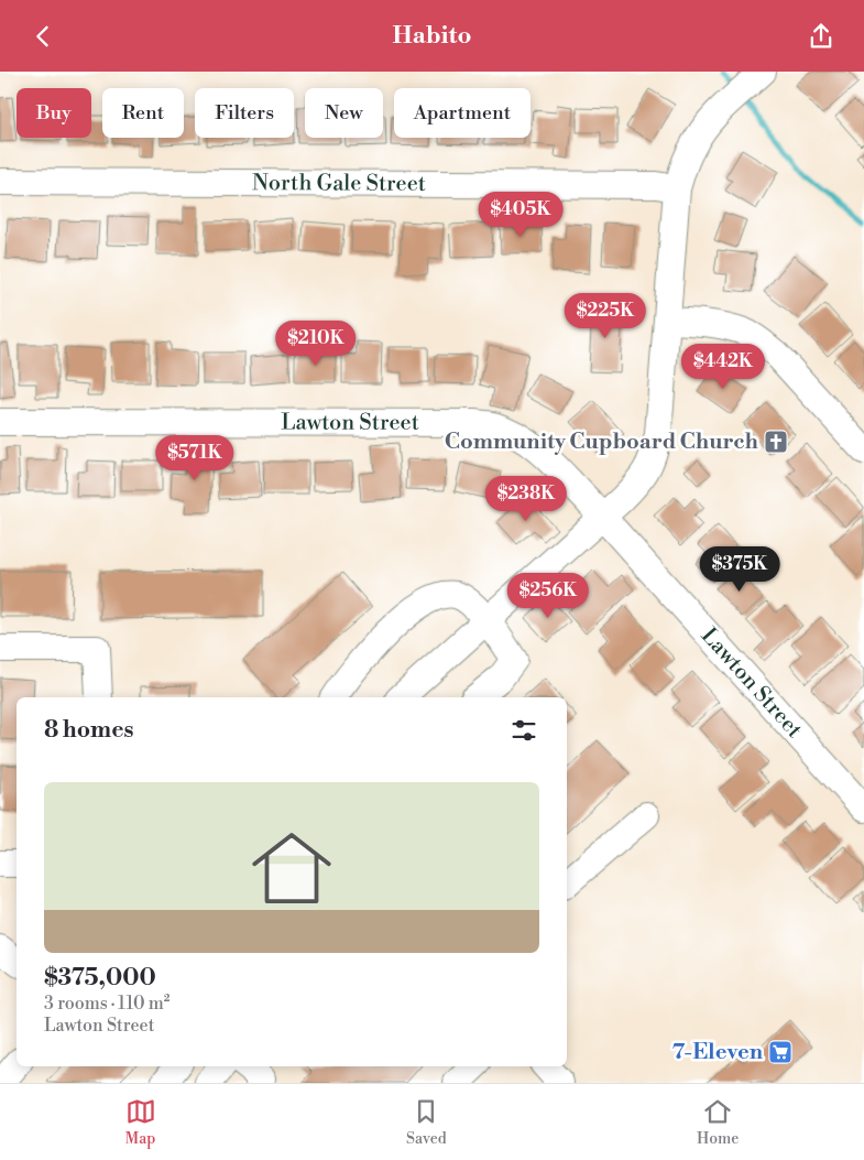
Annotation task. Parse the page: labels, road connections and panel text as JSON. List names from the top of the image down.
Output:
{
  "streets": {
    "street": ["North Gale Street", "Lawton Street"]
  },
  "places": {
    "church": ["Community Cupboard Church"],
    "supermarket": ["7-Eleven"]
  },
  "page": {
    "header": "Habito",
    "chip": [
      "Buy",
      "Rent",
      "Filters",
      "New",
      "Apartment"
    ],
    "price": [
      "$405K",
      "$225K",
      "$210K",
      "$442K",
      "$571K",
      "$238K",
      "$375K",
      "$256K"
    ],
    "heading": "8 homes",
    "list": [
      {
        "name": "$375,000",
        "note": "3 rooms · 110 m² · Lawton Street"
      }
    ],
    "tabs": ["Map", "Saved", "Home"]
  }
}
